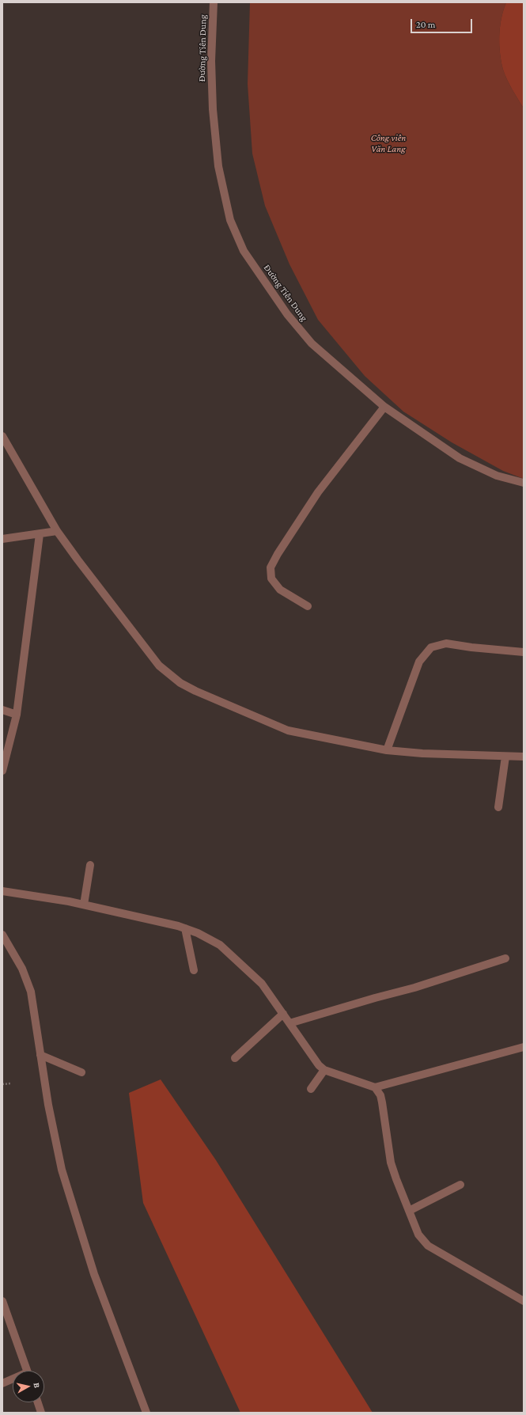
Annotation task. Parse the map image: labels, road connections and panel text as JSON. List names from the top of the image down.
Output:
{
  "streets": {
    "street": ["Đường Tiên Dung"]
  },
  "parks": ["Công viên Văn Lang"],
  "scale_bar": "20 m",
  "north": "right"
}
